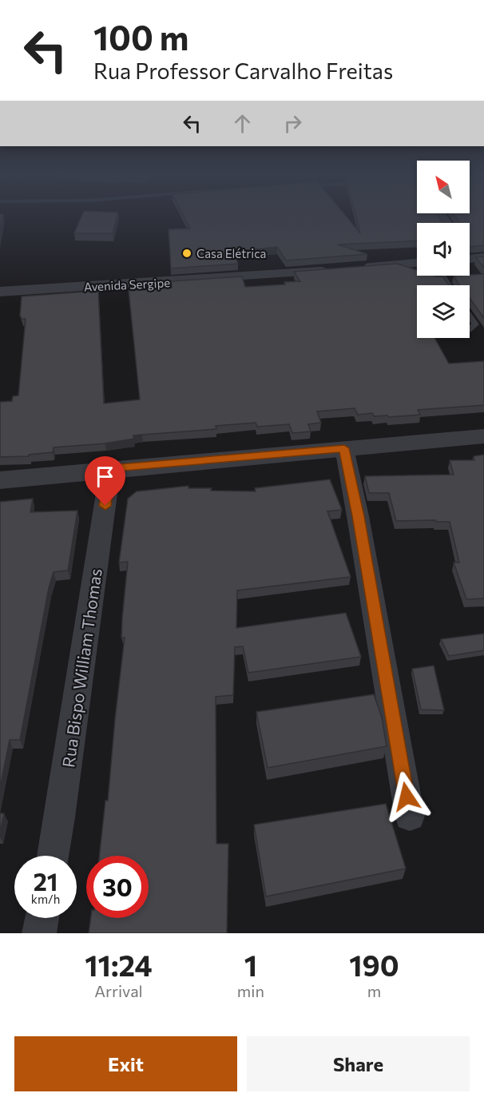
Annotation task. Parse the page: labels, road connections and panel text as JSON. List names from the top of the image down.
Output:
{
  "streets": {
    "street": ["Avenida Sergipe", "Rua Bispo William Thomas"]
  },
  "places": ["Casa Elétrica"],
  "north": "top left",
  "page": {
    "turn": ["100 m", "Rua Professor Carvalho Freitas"],
    "speed": "21 km/h",
    "limit": "30",
    "eta": [
      "11:24",
      "Arrival",
      "1",
      "min",
      "190",
      "m"
    ],
    "buttons": ["Exit", "Share"]
  }
}
